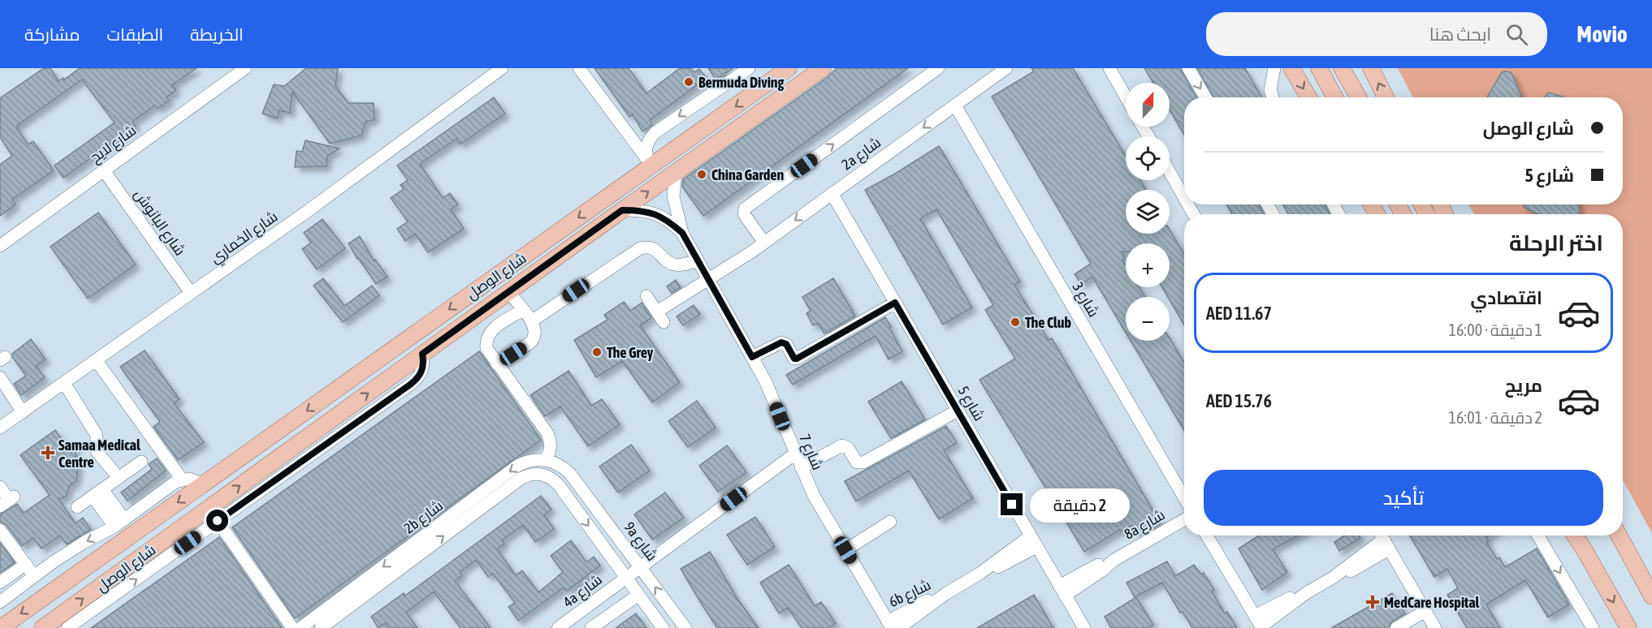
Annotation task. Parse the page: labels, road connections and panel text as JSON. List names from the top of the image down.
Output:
{
  "streets": {
    "main road": ["شارع الوصل"],
    "street": [
      "شارع لايح",
      "2a شارع",
      "شارع البانوش",
      "شارع الخماري",
      "شارع 3",
      "شارع 5",
      "شارع 7",
      "2b شارع",
      "8a شارع",
      "9a شارع",
      "4a شارع",
      "6b شارع"
    ]
  },
  "crossings": [
    ["شارع لايح", "شارع البانوش"],
    ["2a شارع", "شارع 3"],
    ["2a شارع", "شارع 5"],
    ["2a شارع", "شارع 7"],
    ["شارع البانوش", "شارع الخماري"],
    ["شارع الوصل", "شارع 7"],
    ["شارع 5", "8a شارع"],
    ["شارع 5", "6b شارع"],
    ["شارع 7", "4a شارع"],
    ["شارع 7", "6b شارع"],
    ["2b شارع", "9a شارع"],
    ["2b شارع", "4a شارع"],
    ["9a شارع", "4a شارع"]
  ],
  "one_way": ["2a شارع"],
  "places": {
    "other": [
      "Bermuda Diving",
      "China Garden",
      "The Club",
      "The Grey"
    ],
    "health": ["Samaa Medical Centre", "MedCare Hospital"]
  },
  "north": "top",
  "page": {
    "header": "Movio",
    "search": "ابحث هنا",
    "nav": ["الخريطة", "الطبقات", "مشاركة"],
    "map_buttons": ["+", "−"],
    "banner": ["شارع الوصل", "شارع 5"],
    "heading": "اختر الرحلة",
    "list": [
      {
        "name": "اقتصادي",
        "note": "1 دقيقة · 16:00",
        "value": "AED 11.67"
      },
      {
        "name": "مريح",
        "note": "2 دقيقة · 16:01",
        "value": "AED 15.76"
      }
    ],
    "buttons": "تأكيد",
    "bubble": "2 دقيقة"
  }
}
